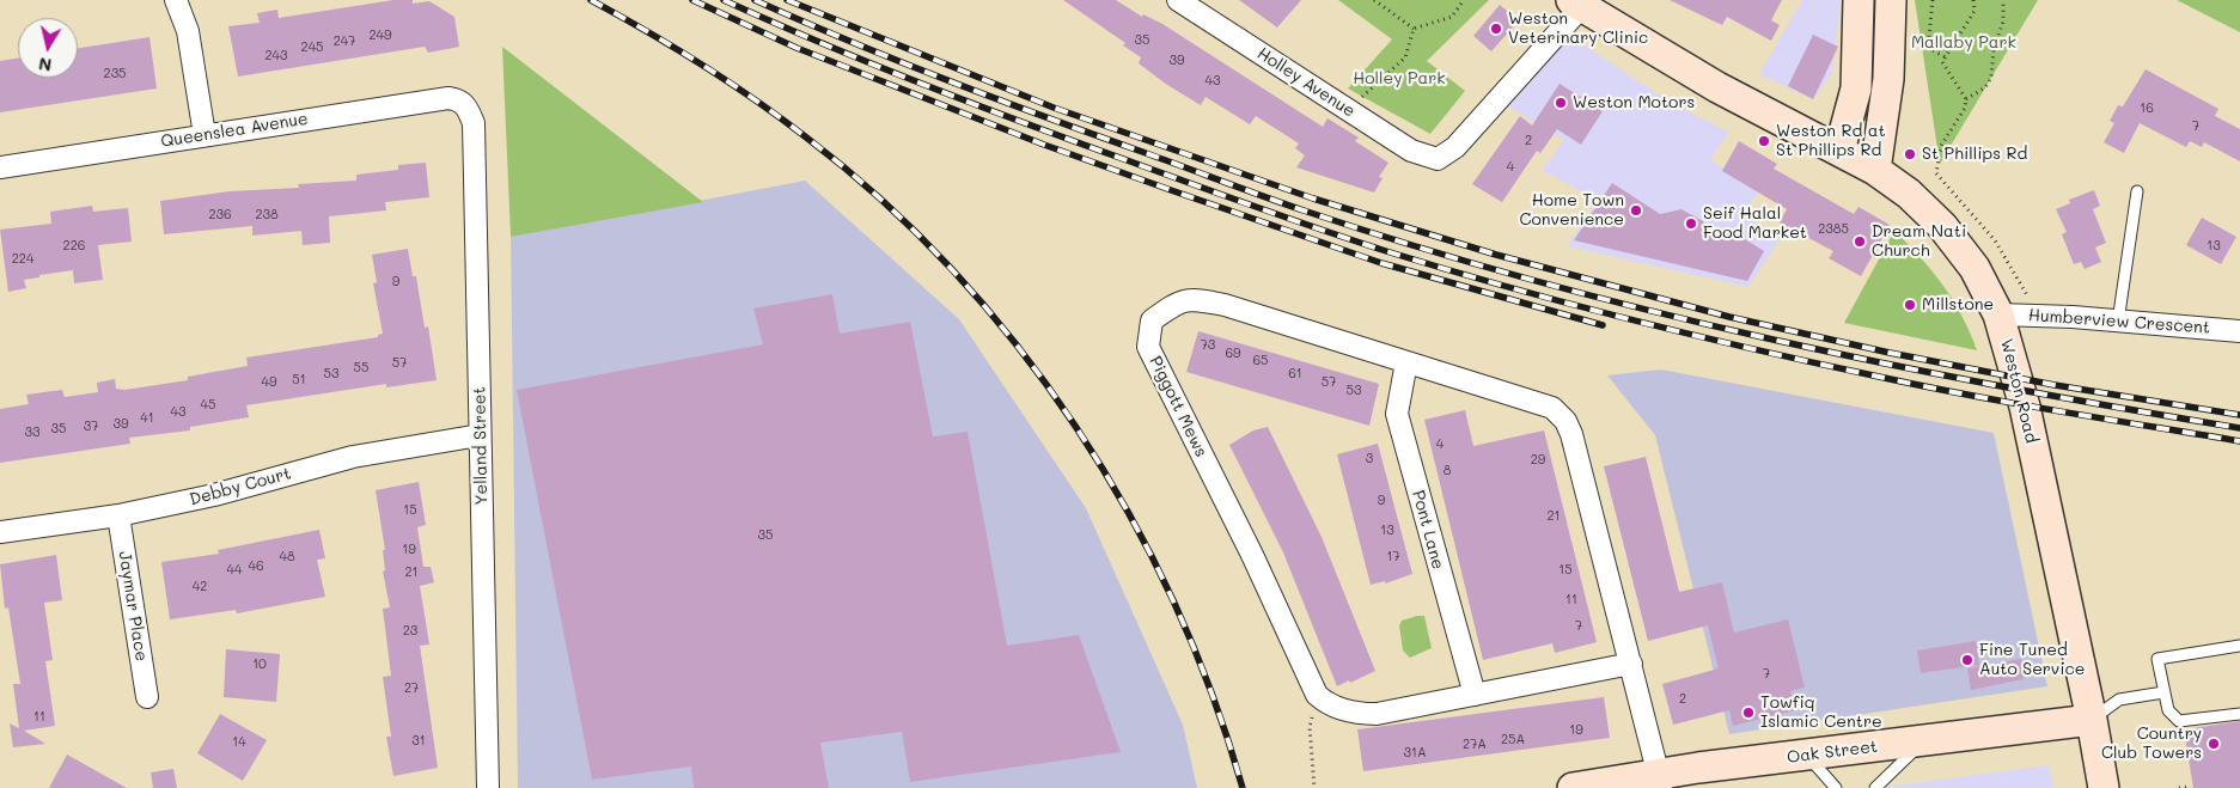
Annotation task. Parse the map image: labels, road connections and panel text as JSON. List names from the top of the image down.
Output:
{
  "streets": {
    "main road": ["Weston Road", "Oak Street"],
    "street": [
      "Holley Avenue",
      "Queenslea Avenue",
      "Humberview Crescent",
      "Piggott Mews",
      "Yelland Street",
      "Debby Court",
      "Pont Lane",
      "Jaymar Place"
    ]
  },
  "crossings": [
    ["Holley Avenue", "Weston Road"],
    ["Queenslea Avenue", "Yelland Street"],
    ["Humberview Crescent", "Weston Road"],
    ["Weston Road", "Oak Street"],
    ["Piggott Mews", "Pont Lane"],
    ["Piggott Mews", "Oak Street"],
    ["Yelland Street", "Debby Court"],
    ["Debby Court", "Jaymar Place"]
  ],
  "parks": ["Mallaby Park", "Holley Park"],
  "places": [
    "Weston Veterinary Clinic",
    "Weston Motors",
    "Weston Rd at St Phillips Rd",
    "St Phillips Rd",
    "Home Town Convenience",
    "Seif Halal Food Market",
    "Dream Nati Church",
    "Millstone",
    "Fine Tuned Auto Service",
    "Towfiq Islamic Centre",
    "Country Club Towers"
  ],
  "house_numbers": [
    "249",
    "35",
    "247",
    "245",
    "243",
    "39",
    "235",
    "43",
    "16",
    "7",
    "2",
    "4",
    "236",
    "238",
    "2385",
    "226",
    "13",
    "224",
    "9",
    "73",
    "69",
    "65",
    "57",
    "55",
    "53",
    "61",
    "51",
    "49",
    "57",
    "53",
    "45",
    "43",
    "41",
    "39",
    "37",
    "35",
    "33",
    "4",
    "3",
    "29",
    "8",
    "9",
    "15",
    "21",
    "13",
    "35",
    "19",
    "48",
    "17",
    "46",
    "44",
    "15",
    "21",
    "42",
    "11",
    "7",
    "23",
    "10",
    "7",
    "27",
    "2",
    "11",
    "19",
    "25A",
    "31",
    "14",
    "27A",
    "31A"
  ],
  "north": "bottom"
}
